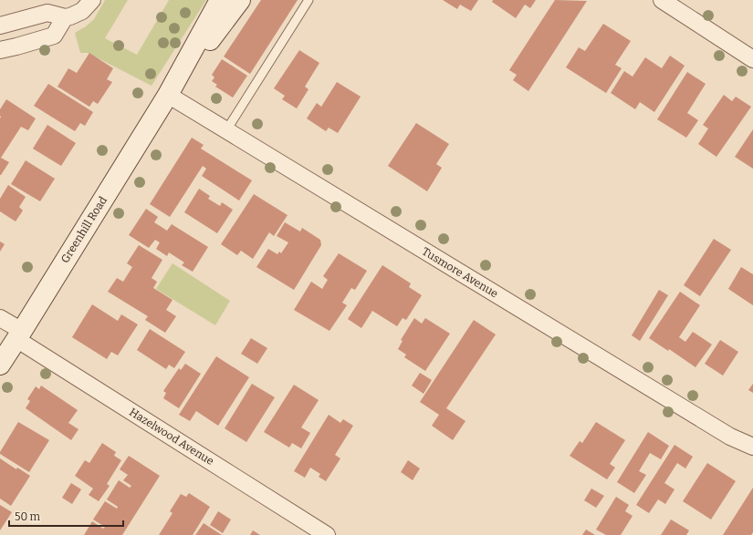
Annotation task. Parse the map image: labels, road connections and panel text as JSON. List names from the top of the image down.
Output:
{
  "streets": {
    "main road": ["Greenhill Road"],
    "street": ["Tusmore Avenue", "Hazelwood Avenue"]
  },
  "crossings": [
    ["Greenhill Road", "Tusmore Avenue"],
    ["Greenhill Road", "Hazelwood Avenue"]
  ],
  "scale_bar": "50 m"
}
